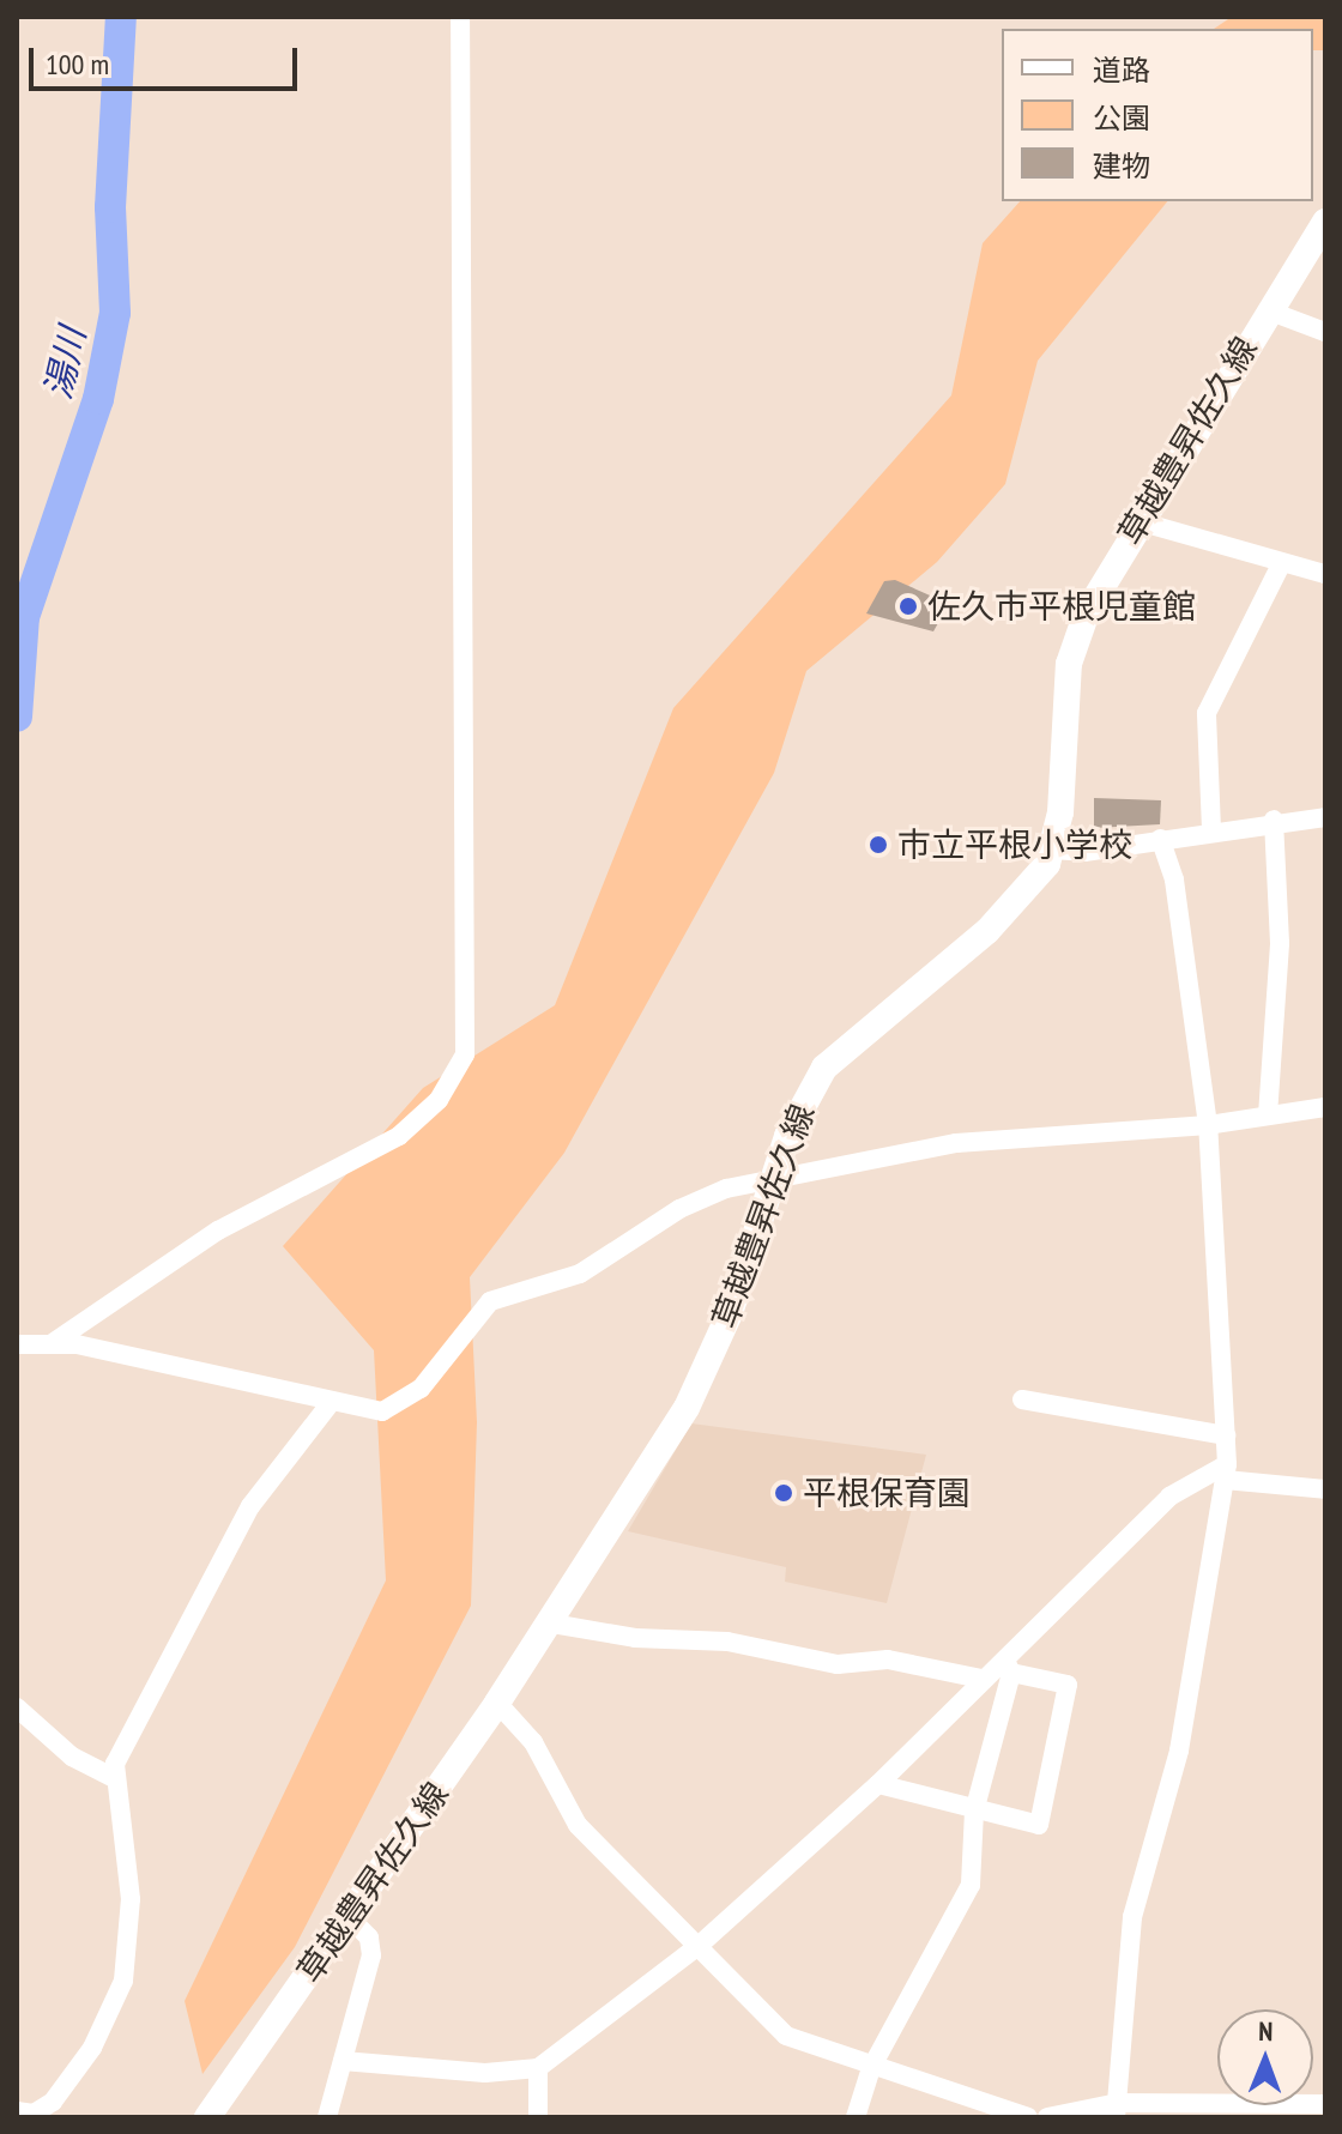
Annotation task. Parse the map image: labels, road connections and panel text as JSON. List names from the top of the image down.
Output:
{
  "streets": {
    "main road": ["草越豊昇佐久線"]
  },
  "water": ["湯川"],
  "places": ["佐久市平根児童館", "市立平根小学校", "平根保育園"],
  "legend": ["道路", "公園", "建物"],
  "scale_bar": "100 m",
  "north": "top"
}
